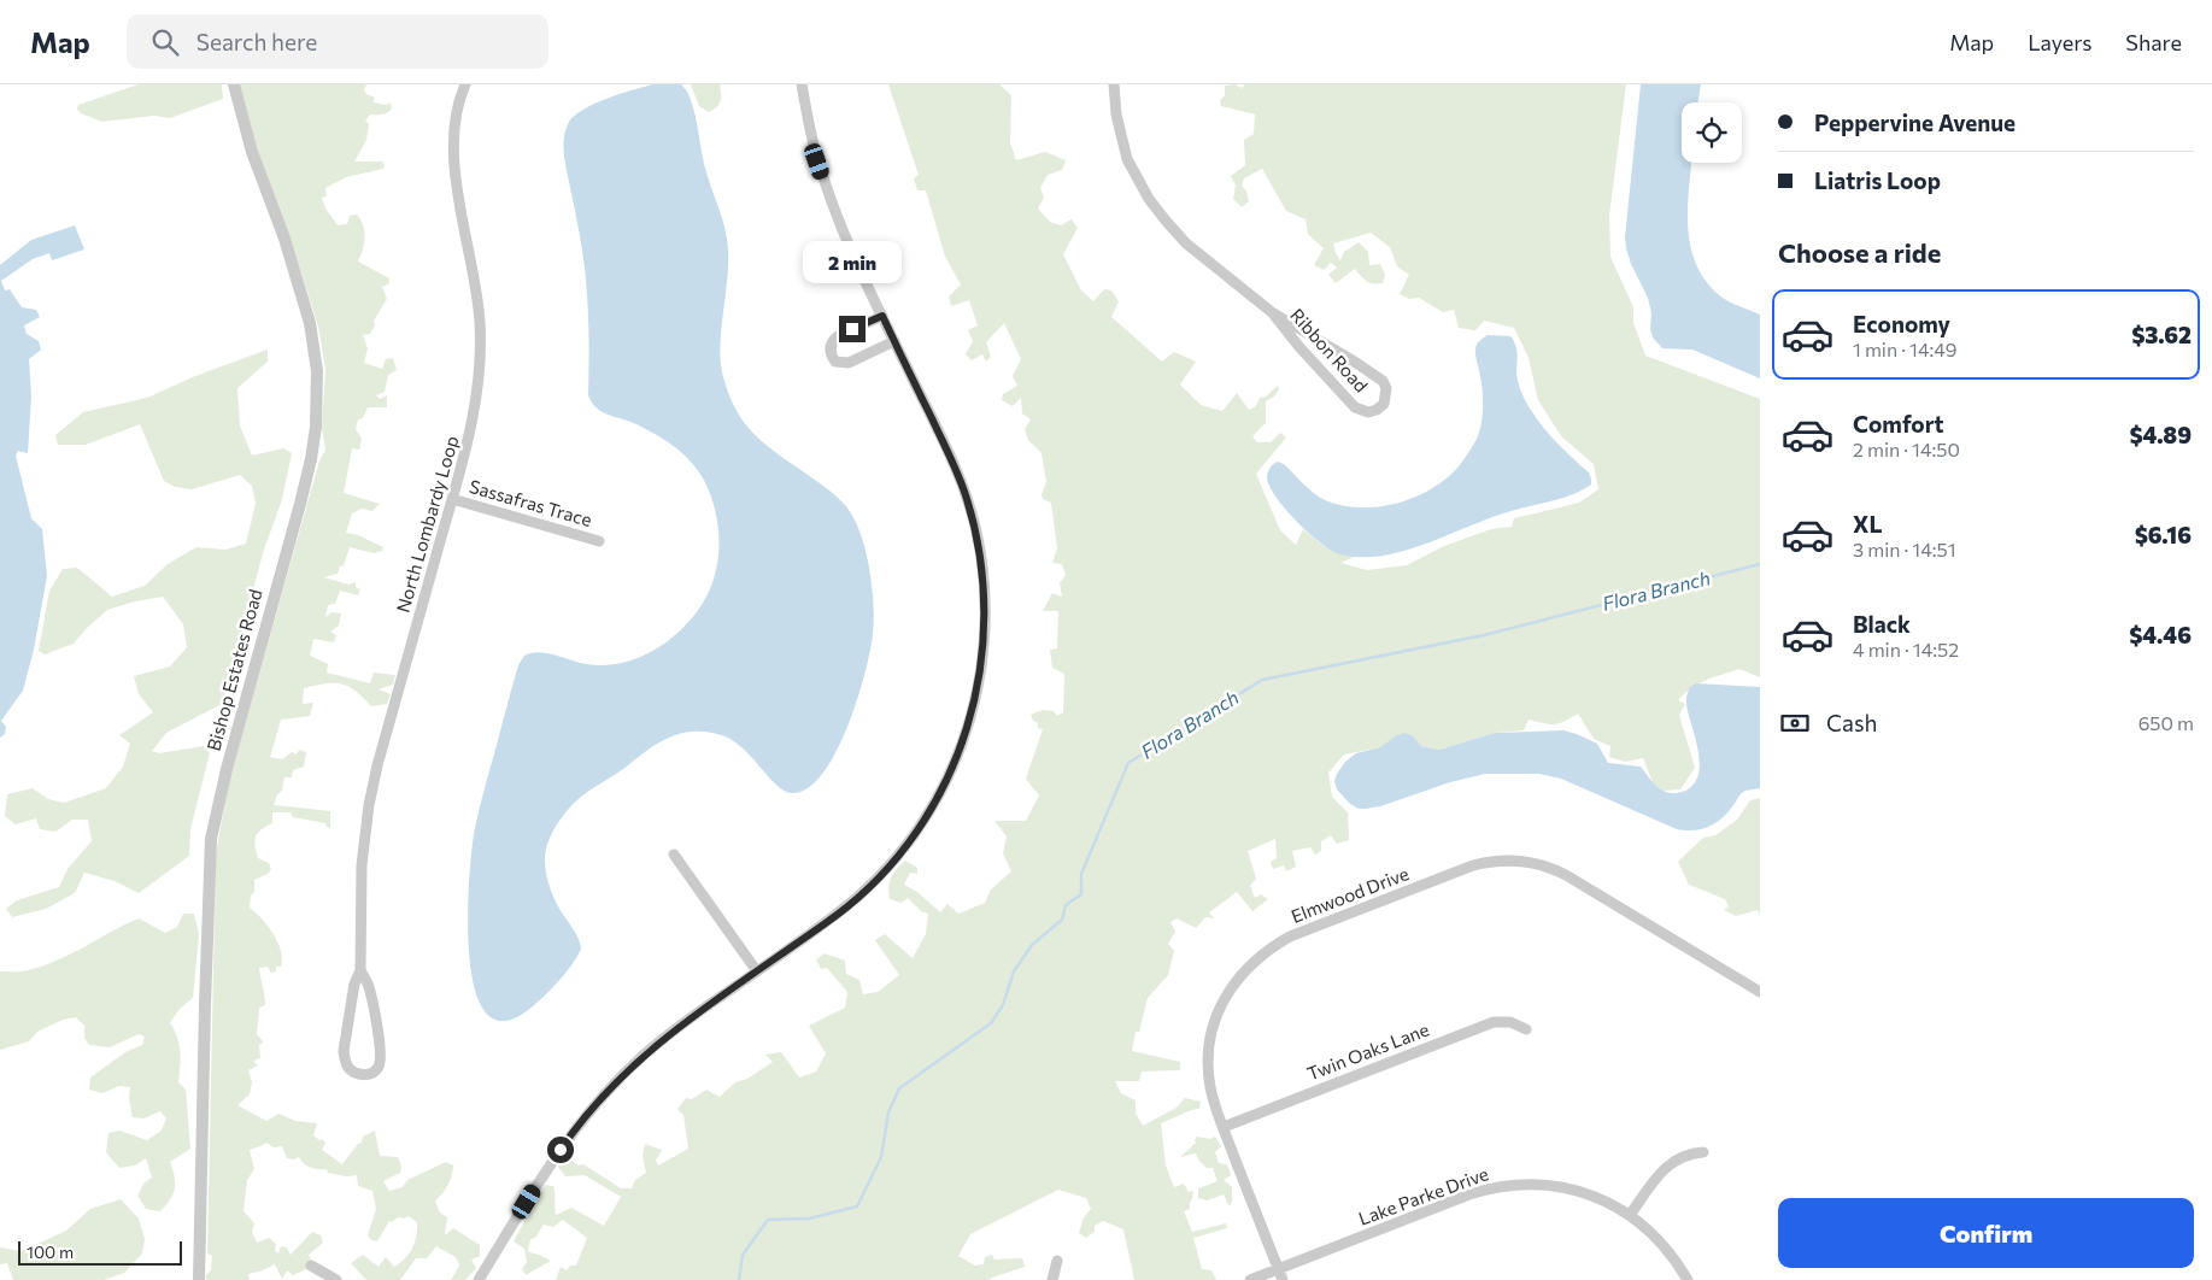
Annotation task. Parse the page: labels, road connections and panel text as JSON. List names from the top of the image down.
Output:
{
  "streets": {
    "street": [
      "Ribbon Road",
      "Sassafras Trace",
      "North Lombardy Loop",
      "Bishop Estates Road",
      "Elmwood Drive",
      "Twin Oaks Lane",
      "Lake Parke Drive"
    ]
  },
  "crossings": [
    ["Sassafras Trace", "North Lombardy Loop"],
    ["Elmwood Drive", "Twin Oaks Lane"],
    ["Elmwood Drive", "Lake Parke Drive"]
  ],
  "water": ["Flora Branch"],
  "scale_bar": "100 m",
  "page": {
    "header": "Map",
    "search": "Search here",
    "nav": ["Map", "Layers", "Share"],
    "banner": ["Peppervine Avenue", "Liatris Loop"],
    "heading": "Choose a ride",
    "bubble": "2 min",
    "list": [
      {
        "name": "Economy",
        "note": "1 min · 14:49",
        "value": "$3.62"
      },
      {
        "name": "Comfort",
        "note": "2 min · 14:50",
        "value": "$4.89"
      },
      {
        "name": "XL",
        "note": "3 min · 14:51",
        "value": "$6.16"
      },
      {
        "name": "Black",
        "note": "4 min · 14:52",
        "value": "$4.46"
      }
    ],
    "pay": ["Cash", "650 m"],
    "buttons": "Confirm",
    "scale": "100 m"
  }
}
